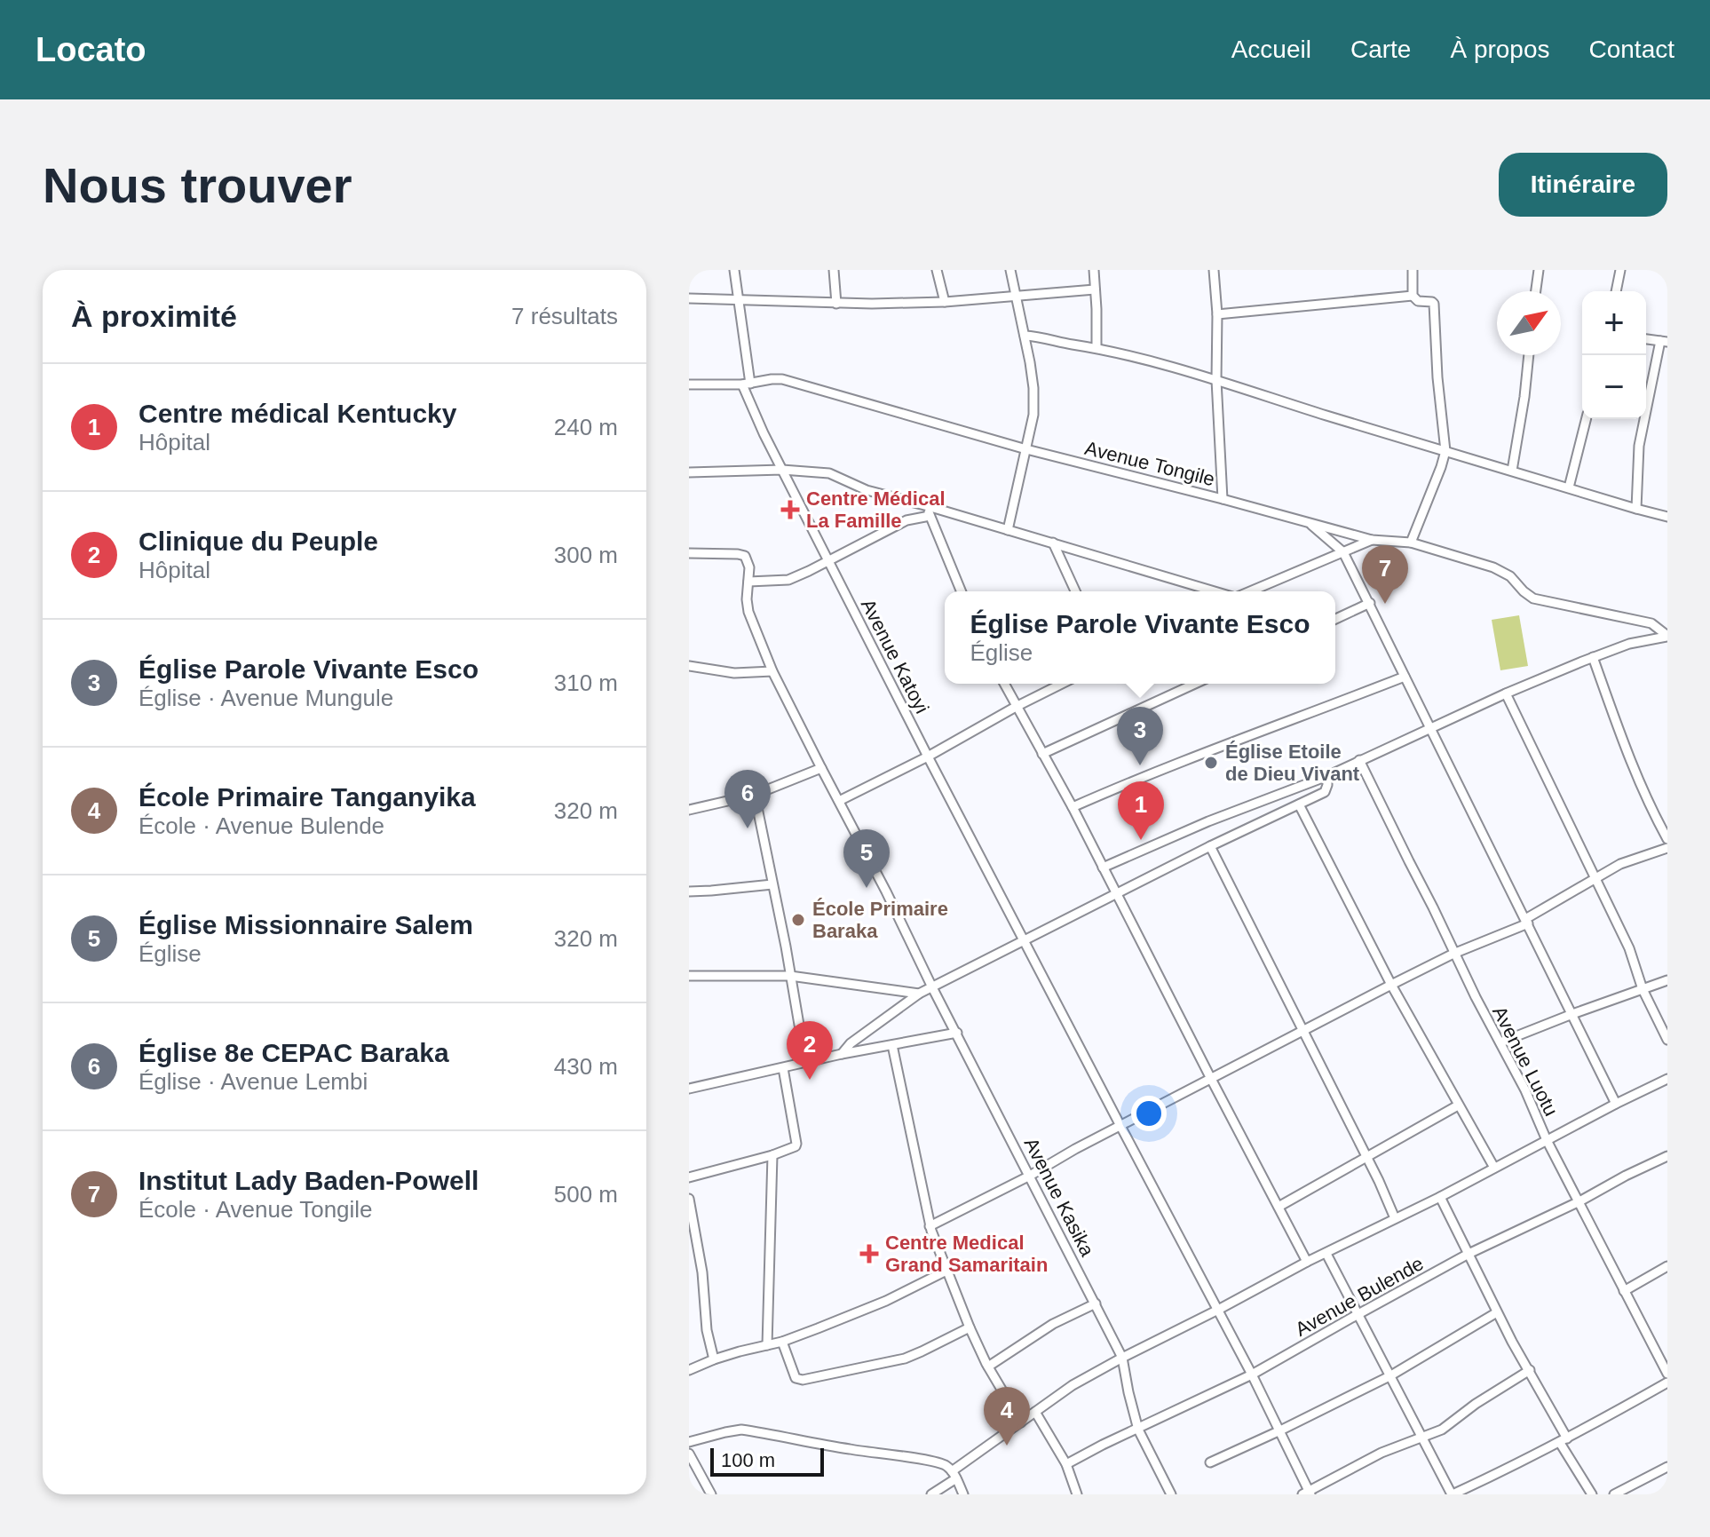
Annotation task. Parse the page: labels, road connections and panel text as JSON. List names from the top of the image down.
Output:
{
  "streets": {
    "street": [
      "Avenue Tongile",
      "Avenue Katoyi",
      "Avenue Luotu",
      "Avenue Kasika",
      "Avenue Bulende"
    ]
  },
  "crossings": [
    ["Avenue Tongile", "Avenue Katoyi"],
    ["Avenue Katoyi", "Avenue Bulende"],
    ["Avenue Luotu", "Avenue Bulende"],
    ["Avenue Kasika", "Avenue Bulende"]
  ],
  "places": {
    "health": ["Centre Médical La Famille", "Centre Medical Grand Samaritain"],
    "other": ["Église Etoile de Dieu Vivant", "École Primaire Baraka"]
  },
  "scale_bar": "100 m",
  "north": "top right",
  "page": {
    "header": "Locato",
    "nav": [
      "Accueil",
      "Carte",
      "À propos",
      "Contact"
    ],
    "buttons": "Itinéraire",
    "title": "Nous trouver",
    "heading": ["À proximité", "7 résultats"],
    "map_buttons": ["+", "−"],
    "list": [
      {
        "mark": "1",
        "name": "Centre médical Kentucky",
        "note": "Hôpital",
        "value": "240 m"
      },
      {
        "mark": "2",
        "name": "Clinique du Peuple",
        "note": "Hôpital",
        "value": "300 m"
      },
      {
        "mark": "3",
        "name": "Église Parole Vivante Esco",
        "note": "Église · Avenue Mungule",
        "value": "310 m"
      },
      {
        "mark": "4",
        "name": "École Primaire Tanganyika",
        "note": "École · Avenue Bulende",
        "value": "320 m"
      },
      {
        "mark": "5",
        "name": "Église Missionnaire Salem",
        "note": "Église",
        "value": "320 m"
      },
      {
        "mark": "6",
        "name": "Église 8e CEPAC Baraka",
        "note": "Église · Avenue Lembi",
        "value": "430 m"
      },
      {
        "mark": "7",
        "name": "Institut Lady Baden-Powell",
        "note": "École · Avenue Tongile",
        "value": "500 m"
      }
    ],
    "pins": [
      "7",
      "3",
      "6",
      "1",
      "5",
      "2",
      "4"
    ],
    "popup": ["Église Parole Vivante Esco", "Église"],
    "scale": "100 m"
  }
}
